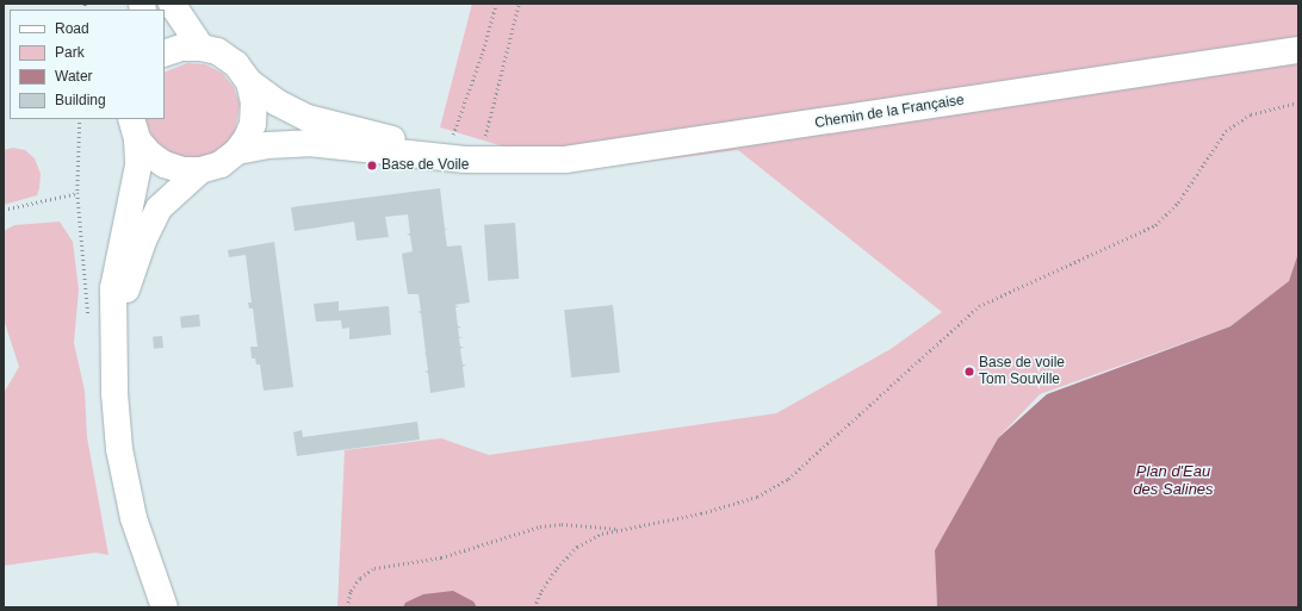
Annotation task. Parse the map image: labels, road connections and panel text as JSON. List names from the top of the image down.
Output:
{
  "streets": {
    "street": ["Chemin de la Française"]
  },
  "water": ["Plan d'Eau des Salines"],
  "places": ["Base de Voile", "Base de voile Tom Souville"],
  "legend": [
    "Road",
    "Park",
    "Water",
    "Building"
  ]
}
